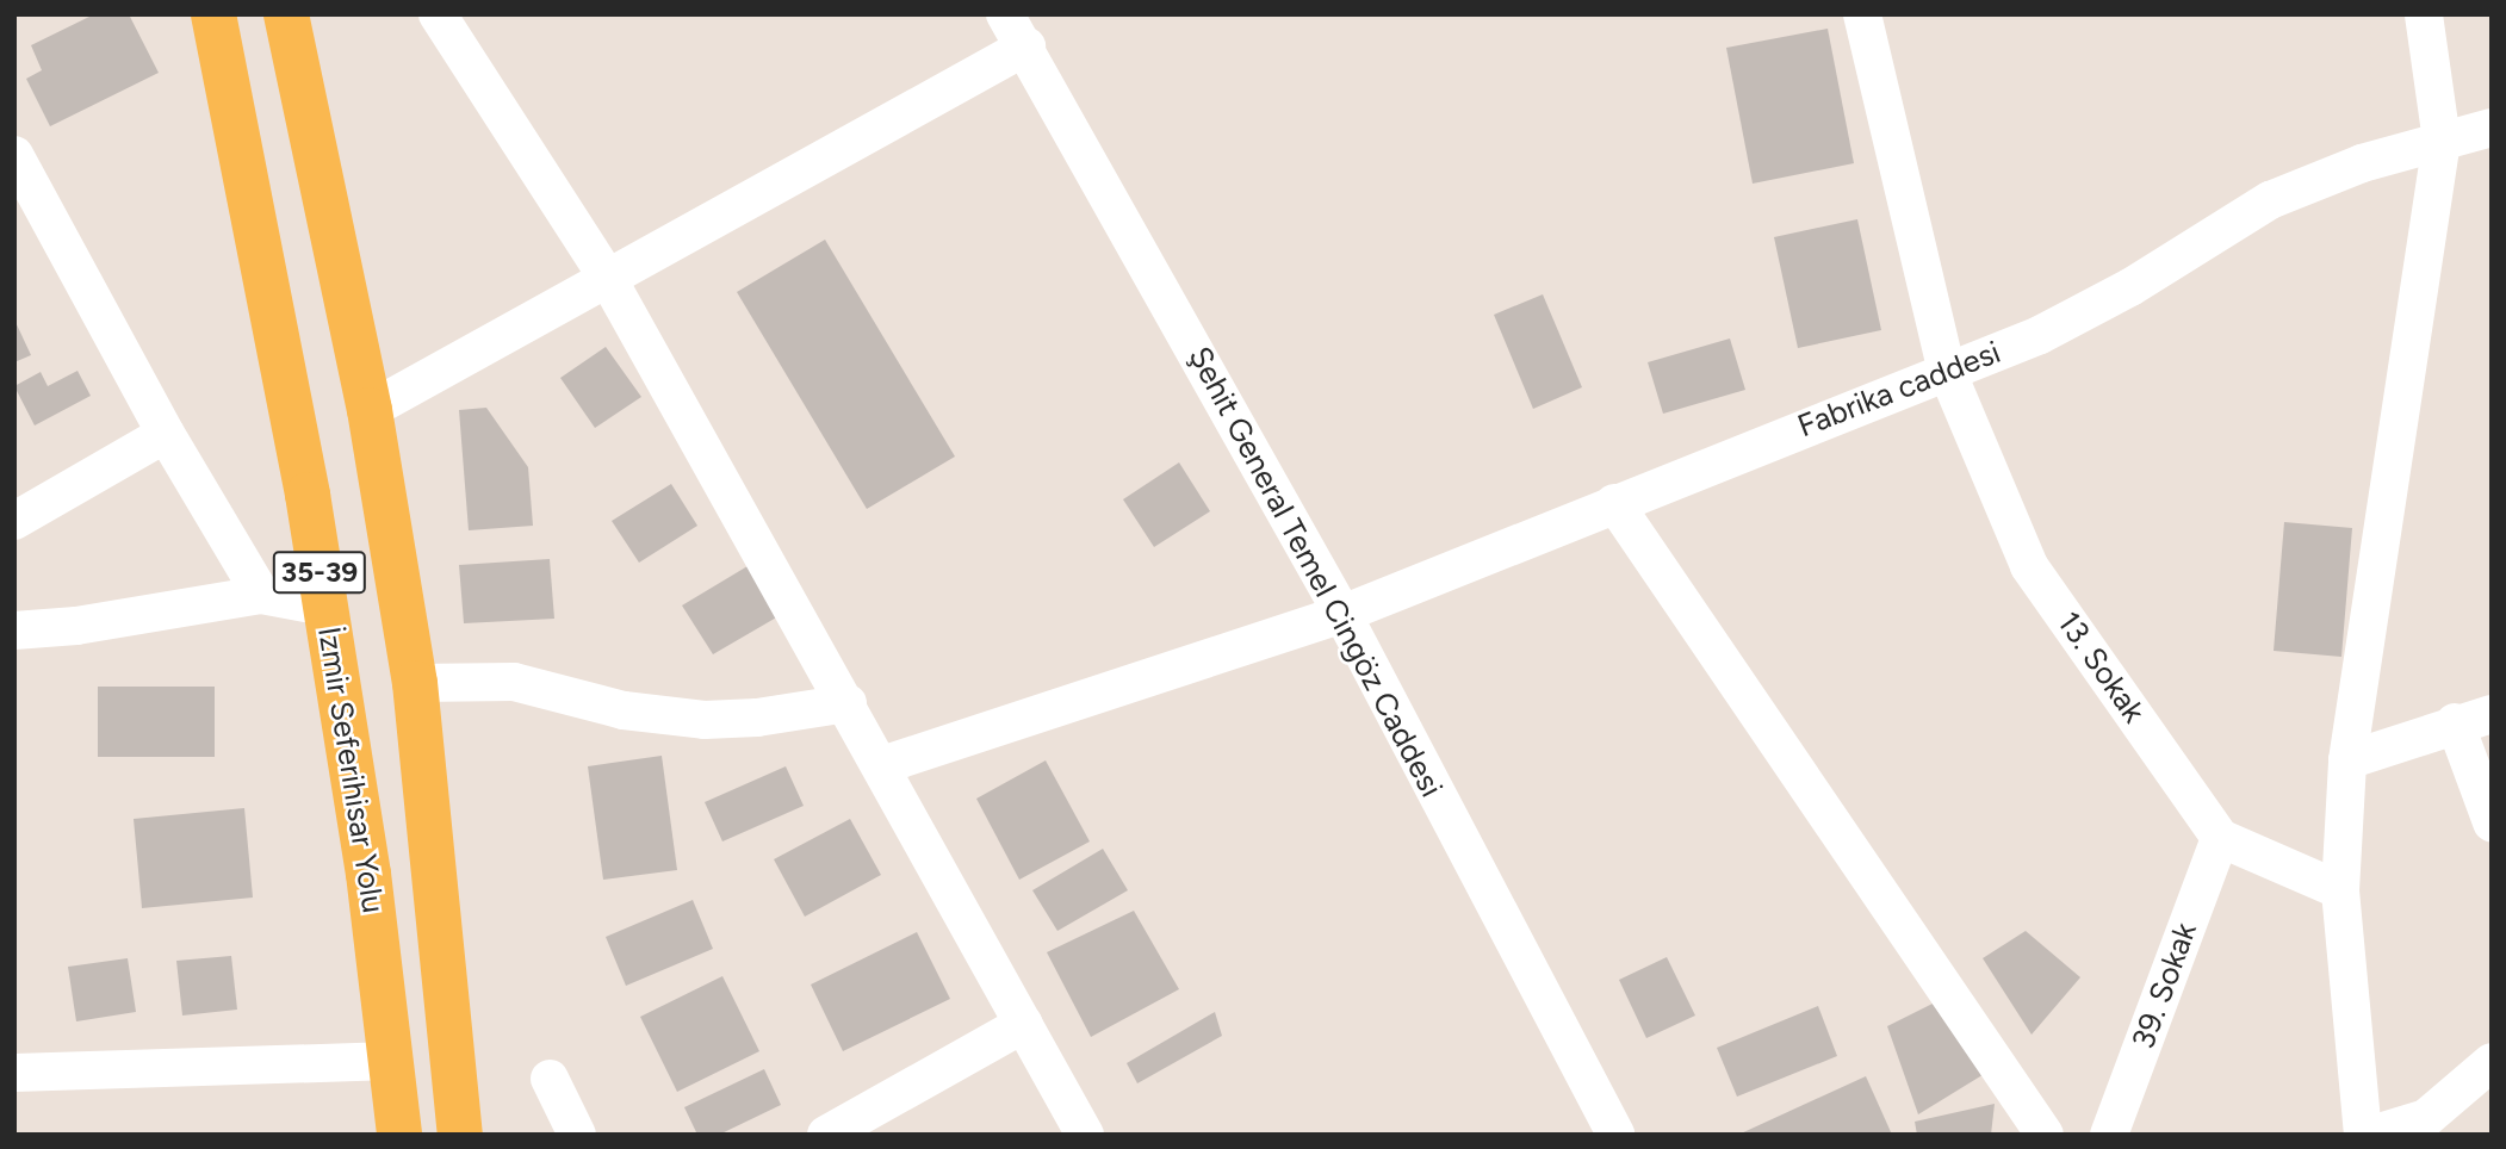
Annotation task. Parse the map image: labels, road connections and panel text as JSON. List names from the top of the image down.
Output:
{
  "streets": {
    "main road": ["35-39", "İzmir Seferihisar Yolu"],
    "street": [
      "Fabrika caddesi",
      "Şehit General Temel Cingöz Caddesi",
      "13. Sokak",
      "39. Sokak"
    ]
  },
  "crossings": [
    ["Fabrika caddesi", "Şehit General Temel Cingöz Caddesi"],
    ["Fabrika caddesi", "13. Sokak"],
    ["13. Sokak", "39. Sokak"]
  ]
}
